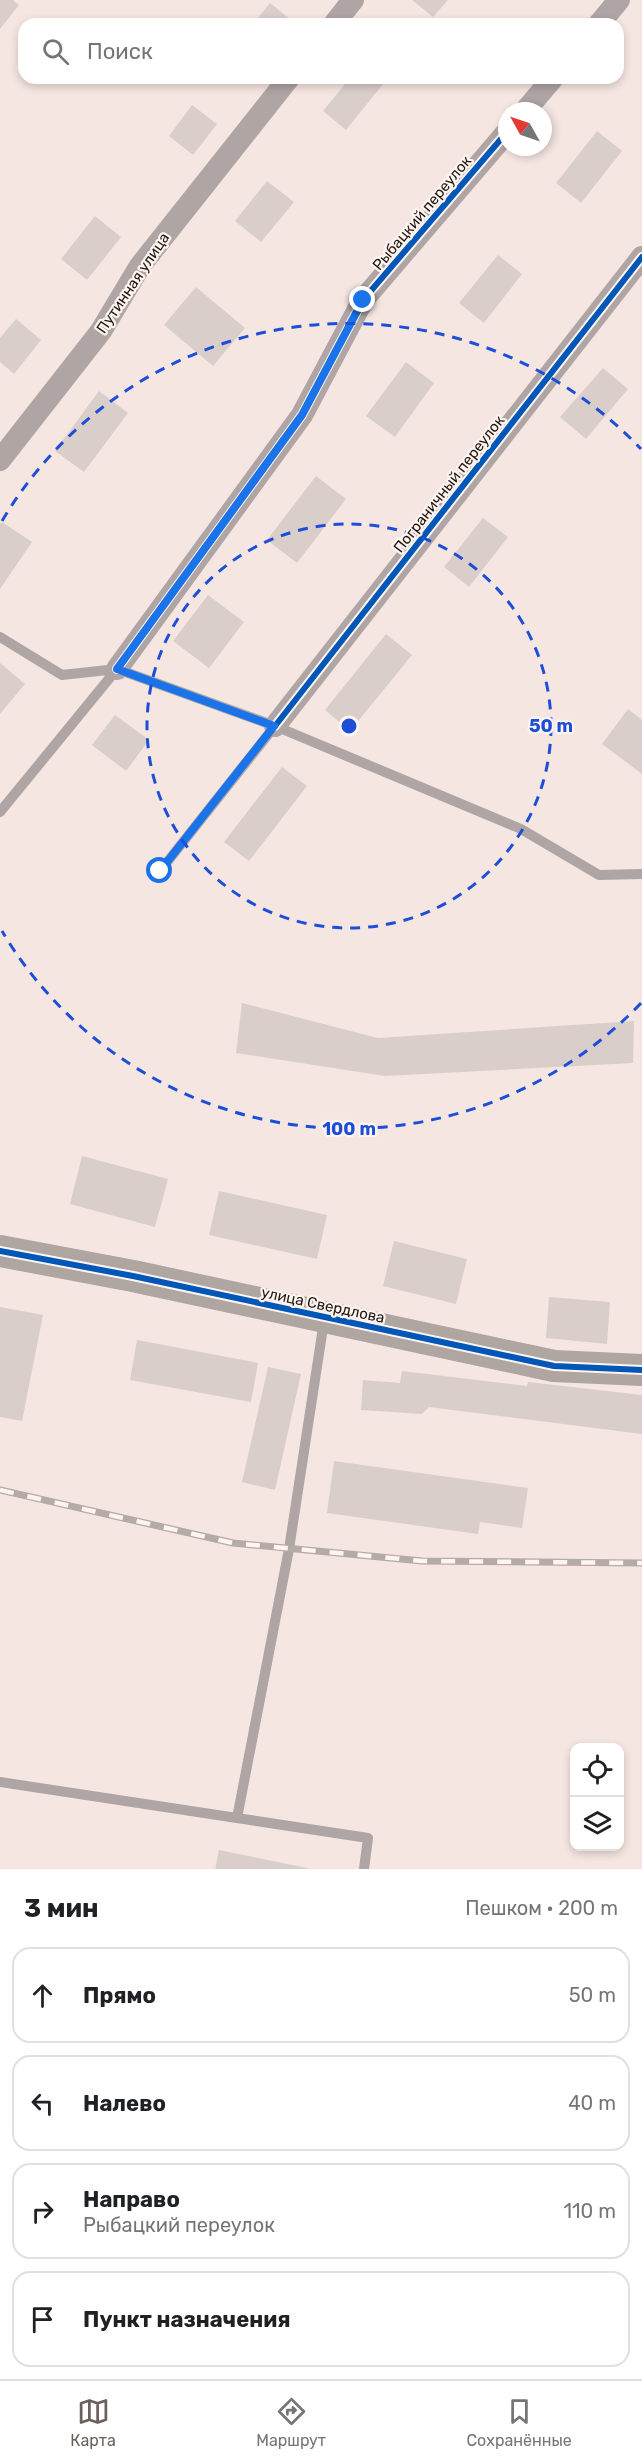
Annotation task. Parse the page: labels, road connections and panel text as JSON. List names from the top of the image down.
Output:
{
  "streets": {
    "street": [
      "Рыбацкий переулок",
      "Путинная улица",
      "Пограничный переулок",
      "улица Свердлова"
    ]
  },
  "north": "top left",
  "page": {
    "search": "Поиск",
    "heading": ["3 мин", "Пешком · 200 m"],
    "list": [
      ["Прямо", "50 m"],
      ["Налево", "40 m"],
      ["Направо", "Рыбацкий переулок", "110 m"],
      "Пункт назначения"
    ],
    "nav": ["Карта", "Маршрут", "Сохранённые"]
  },
  "rings": ["50 m", "100 m"]
}
